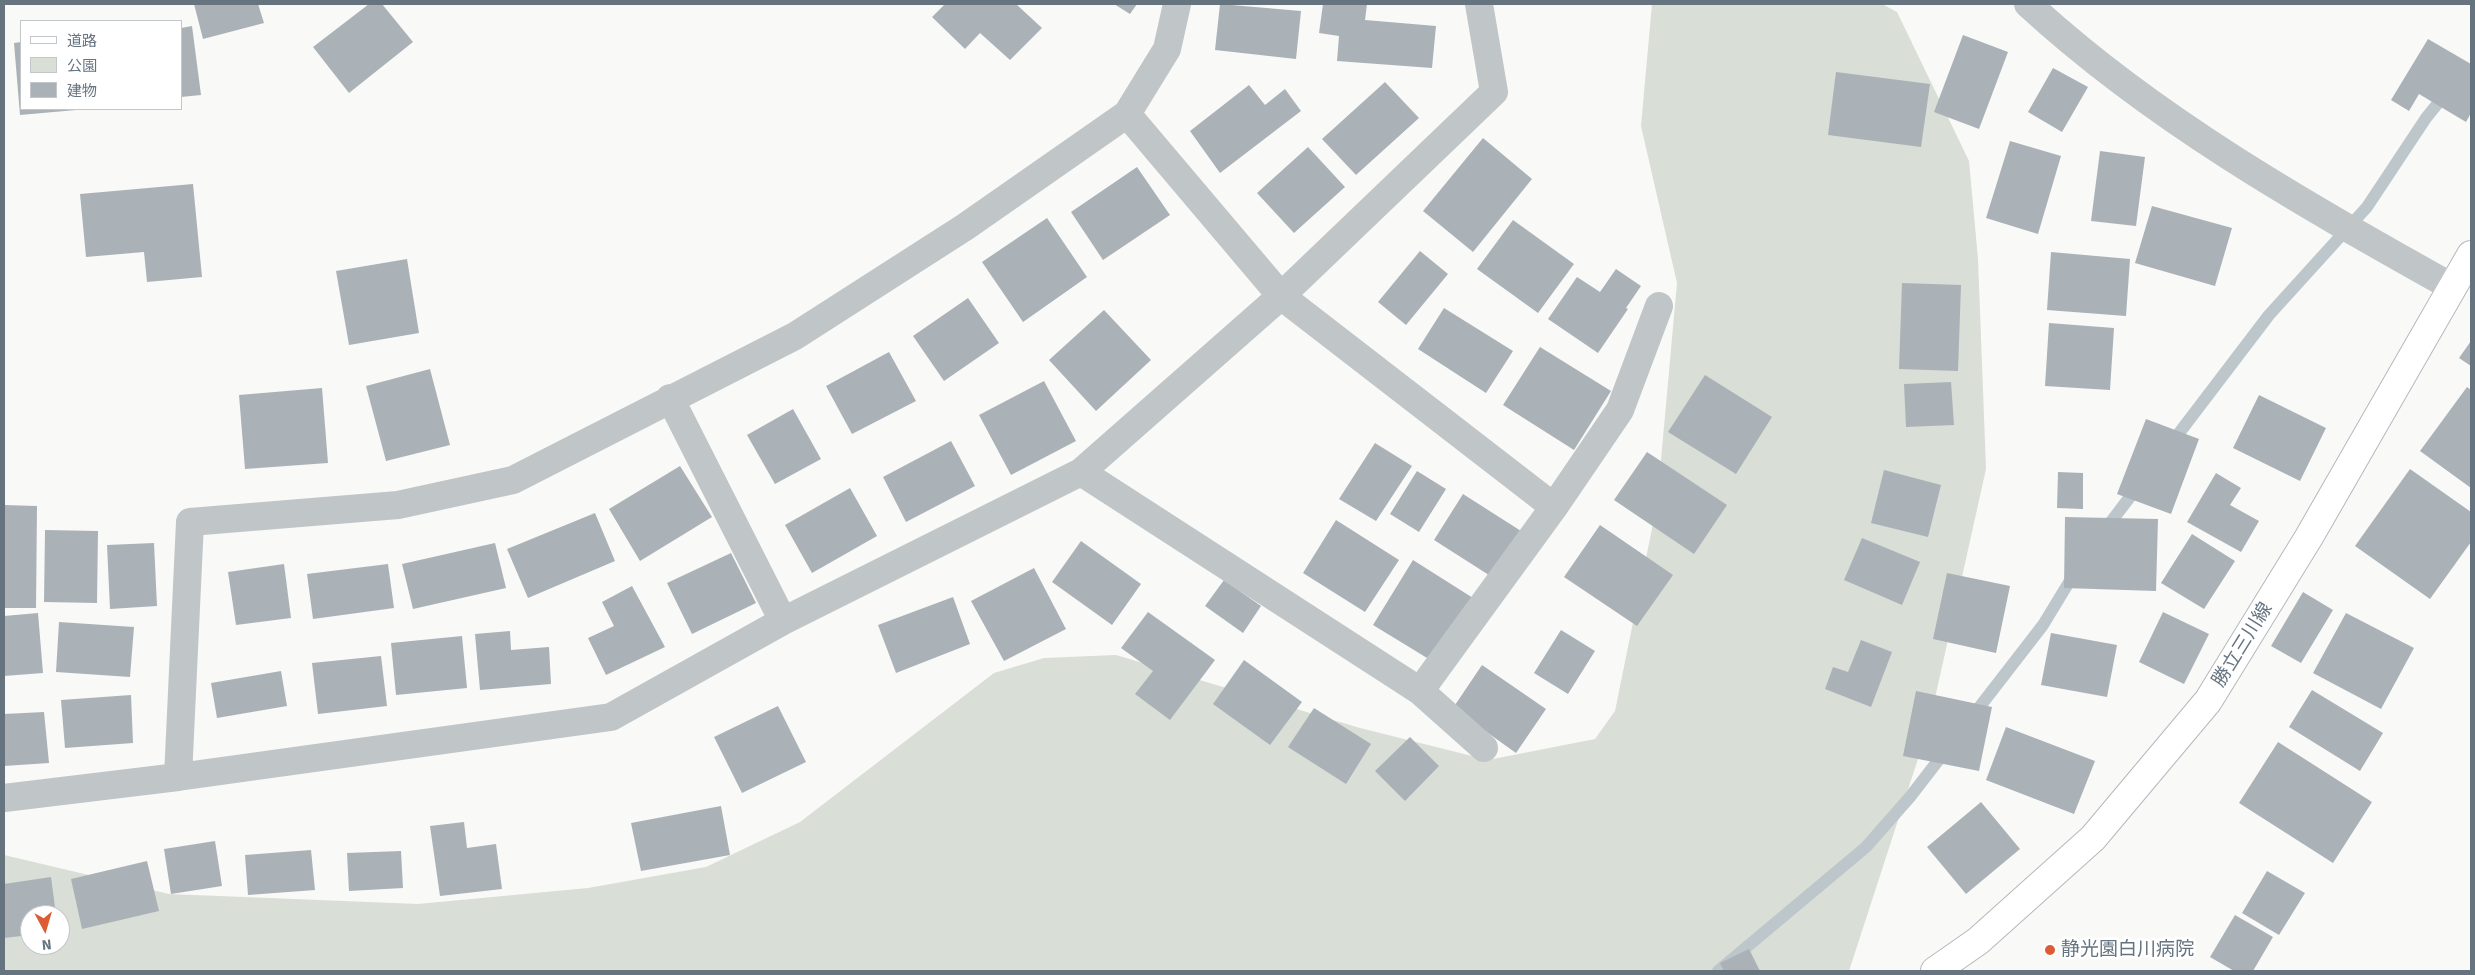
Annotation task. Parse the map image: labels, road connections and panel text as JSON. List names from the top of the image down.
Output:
{
  "streets": {
    "main road": ["勝立三川線"]
  },
  "places": ["静光園白川病院"],
  "legend": ["道路", "公園", "建物"],
  "north": "bottom"
}
